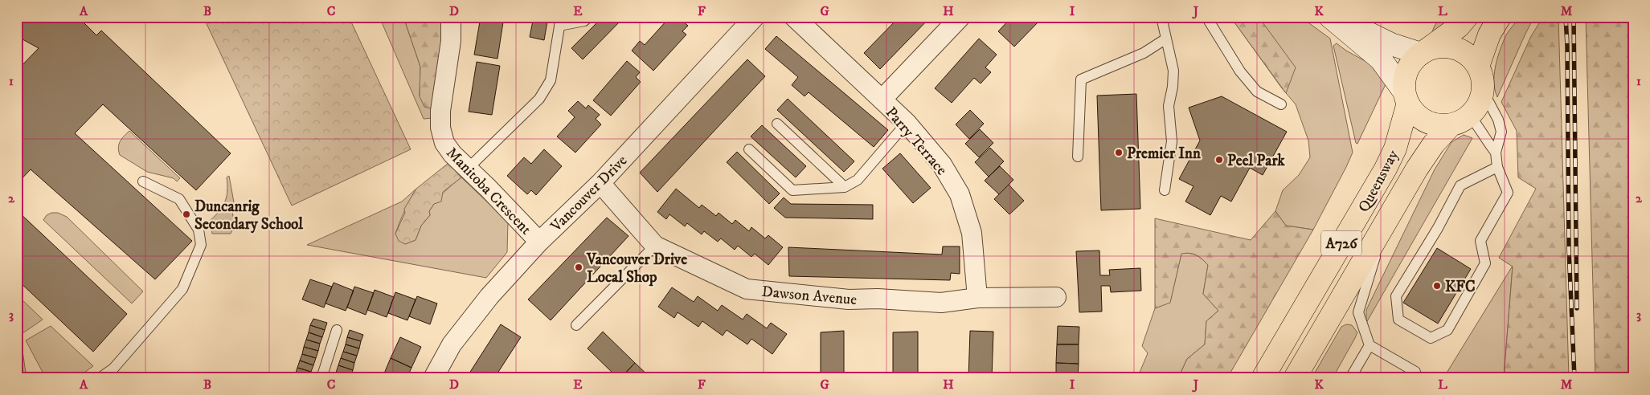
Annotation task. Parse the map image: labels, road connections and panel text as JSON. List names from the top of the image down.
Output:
{
  "streets": {
    "highway": ["Queensway", "A726"],
    "street": [
      "Parry Terrace",
      "Manitoba Crescent",
      "Vancouver Drive",
      "Dawson Avenue"
    ]
  },
  "crossings": [
    ["Parry Terrace", "Dawson Avenue"],
    ["Queensway", "A726"],
    ["Manitoba Crescent", "Vancouver Drive"],
    ["Vancouver Drive", "Dawson Avenue"]
  ],
  "places": [
    "Premier Inn",
    "Peel Park",
    "Duncanrig Secondary School",
    "Vancouver Drive Local Shop",
    "KFC"
  ],
  "grid": {
    "columns": [
      "A",
      "B",
      "C",
      "D",
      "E",
      "F",
      "G",
      "H",
      "I",
      "J",
      "K",
      "L",
      "M"
    ],
    "rows": ["1", "2", "3"]
  }
}
